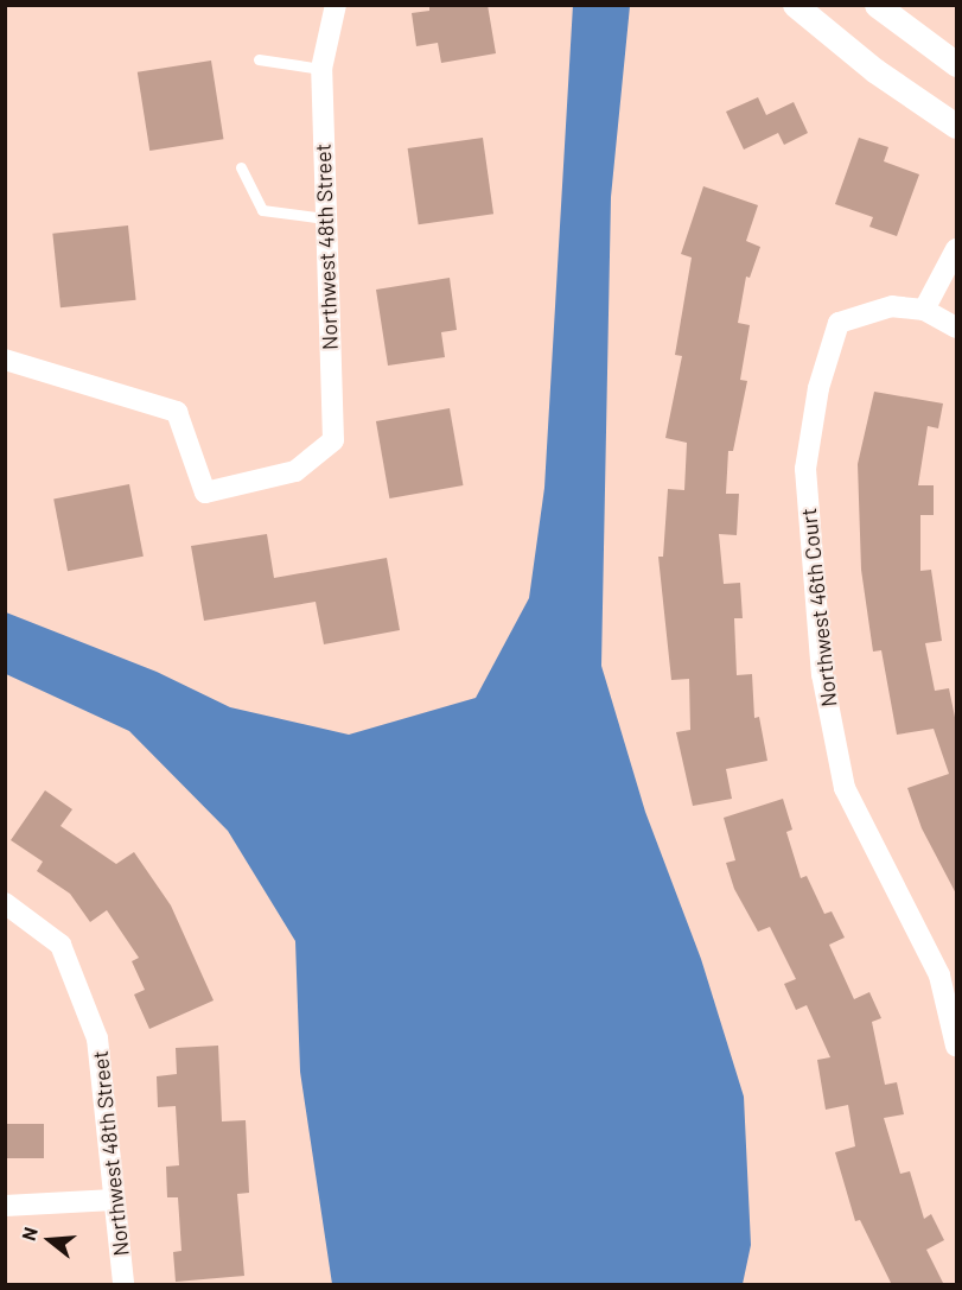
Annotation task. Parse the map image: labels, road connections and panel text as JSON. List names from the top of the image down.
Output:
{
  "streets": {
    "street": ["Northwest 48th Street", "Northwest 46th Court"]
  },
  "north": "left"
}
